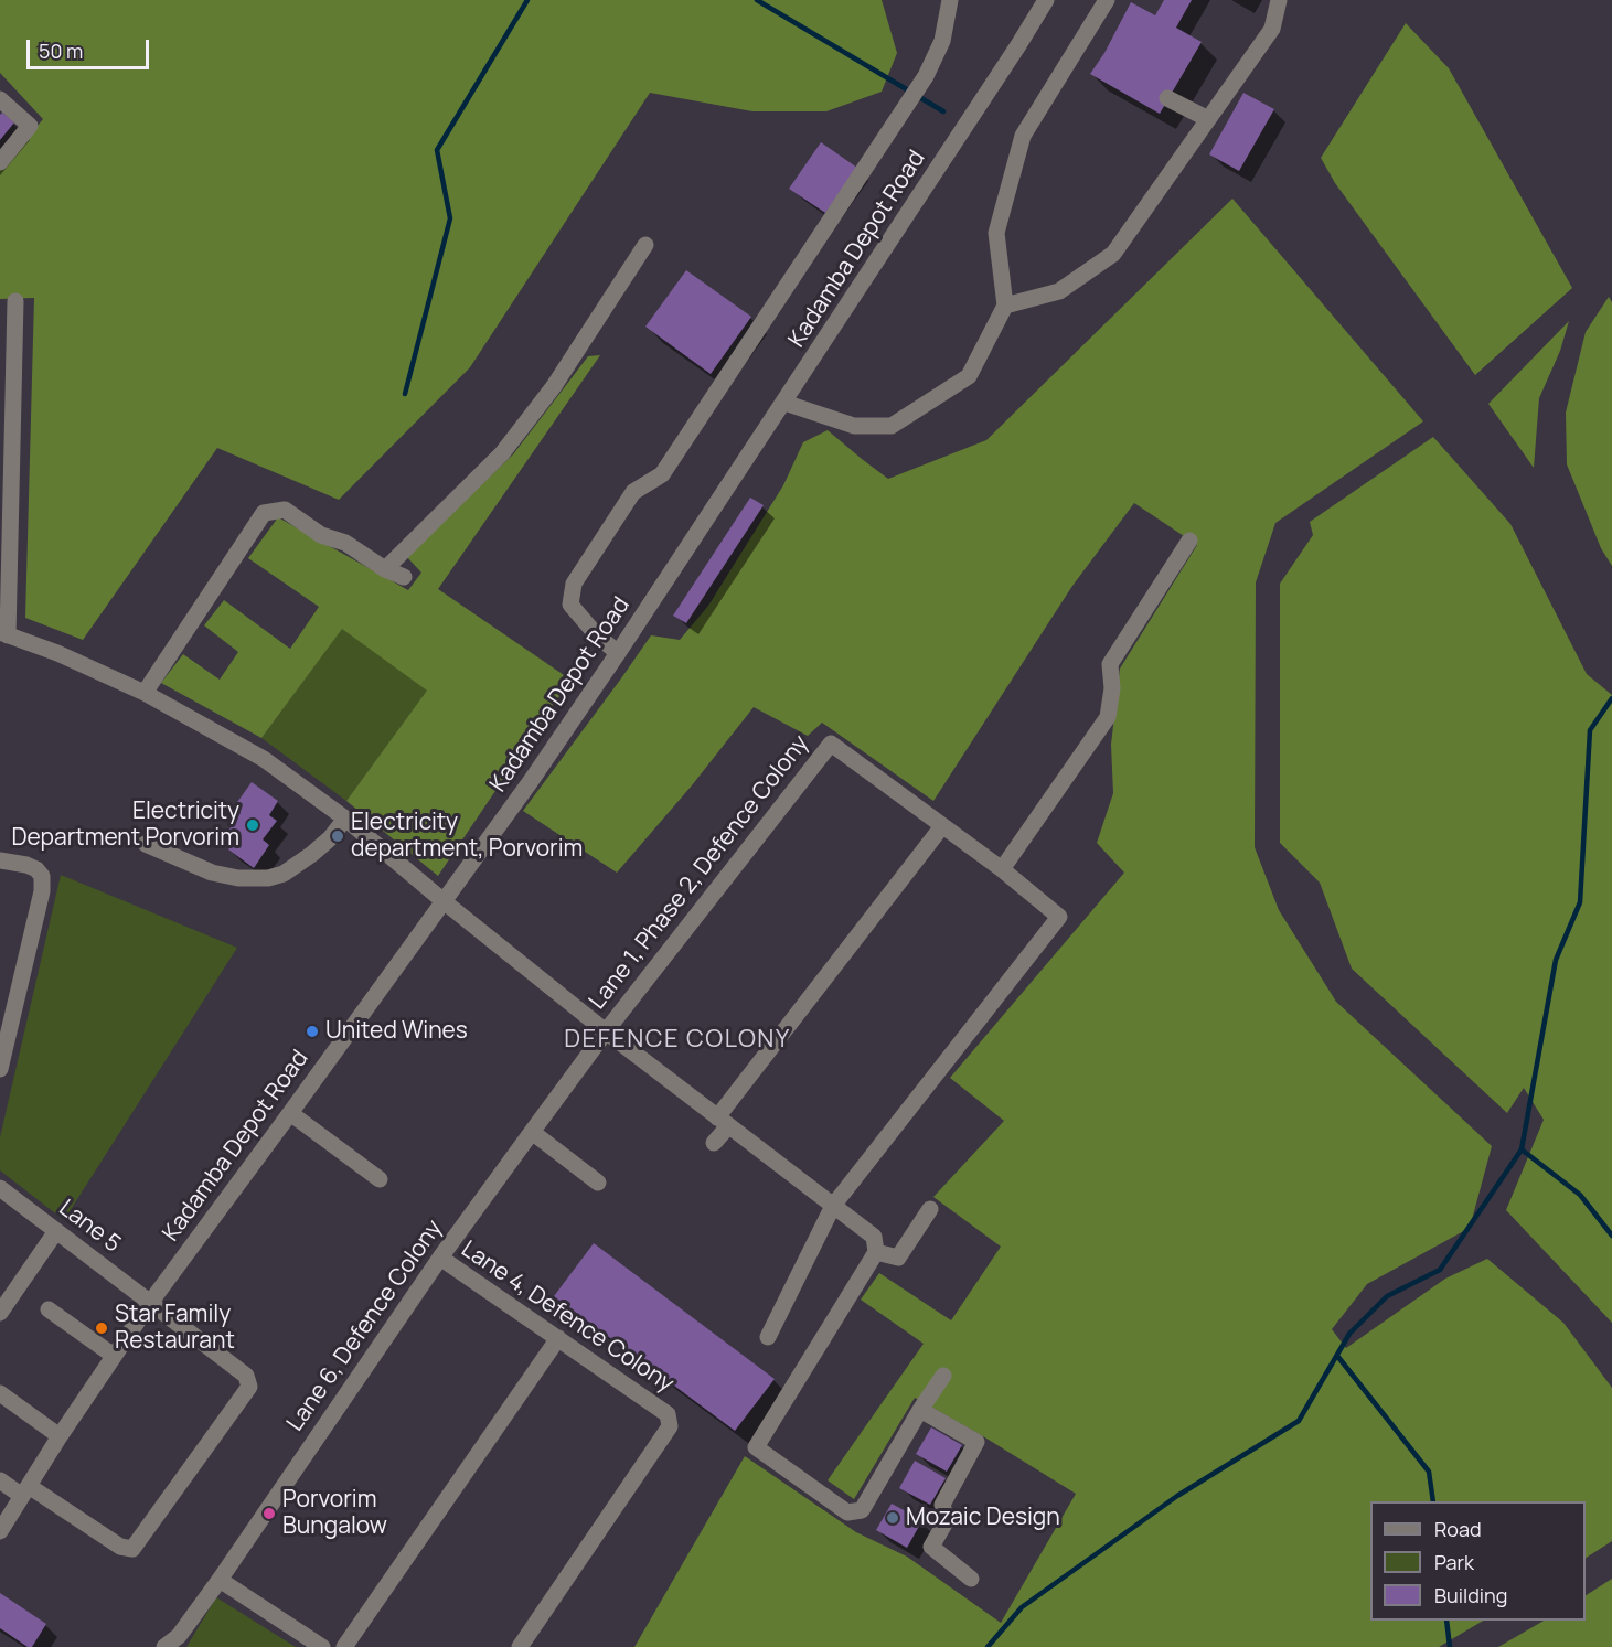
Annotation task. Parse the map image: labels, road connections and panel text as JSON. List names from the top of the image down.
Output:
{
  "streets": {
    "street": [
      "Kadamba Depot Road",
      "Lane 1, Phase 2, Defence Colony",
      "Lane 5",
      "Lane 4, Defence Colony",
      "Lane 6, Defence Colony"
    ]
  },
  "crossings": [
    ["Kadamba Depot Road", "Lane 5"],
    ["Lane 1, Phase 2, Defence Colony", "Lane 6, Defence Colony"],
    ["Lane 4, Defence Colony", "Lane 6, Defence Colony"]
  ],
  "districts": ["DEFENCE COLONY"],
  "places": [
    "Electricity Department Porvorim",
    "Electricity department, Porvorim",
    "United Wines",
    "Star Family Restaurant",
    "Porvorim Bungalow",
    "Mozaic Design"
  ],
  "legend": ["Road", "Park", "Building"],
  "scale_bar": "50 m"
}
